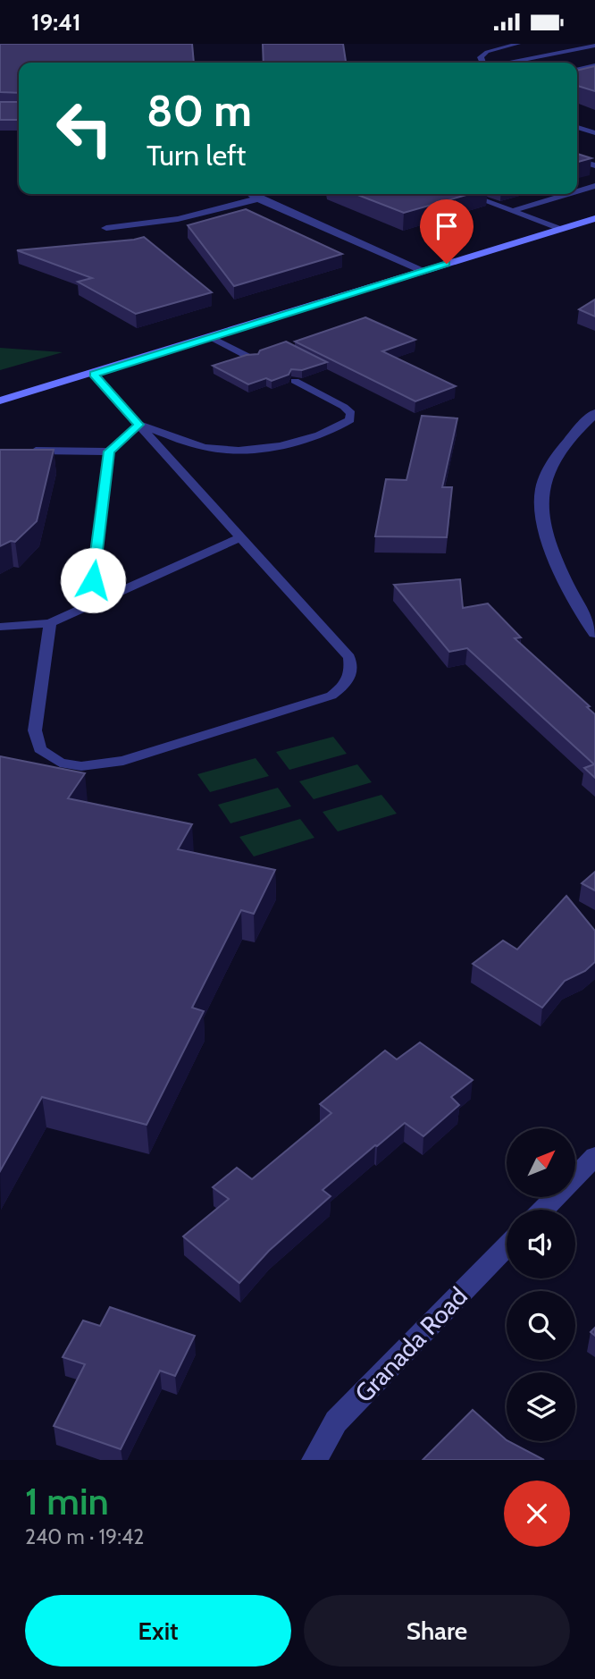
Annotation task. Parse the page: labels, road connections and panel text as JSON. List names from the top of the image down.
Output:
{
  "streets": {
    "street": ["Granada Road"]
  },
  "north": "top right",
  "page": {
    "status": "19:41",
    "turn": ["80 m", "Turn left"],
    "heading": ["1 min", "240 m · 19:42"],
    "buttons": ["Exit", "Share"]
  }
}
